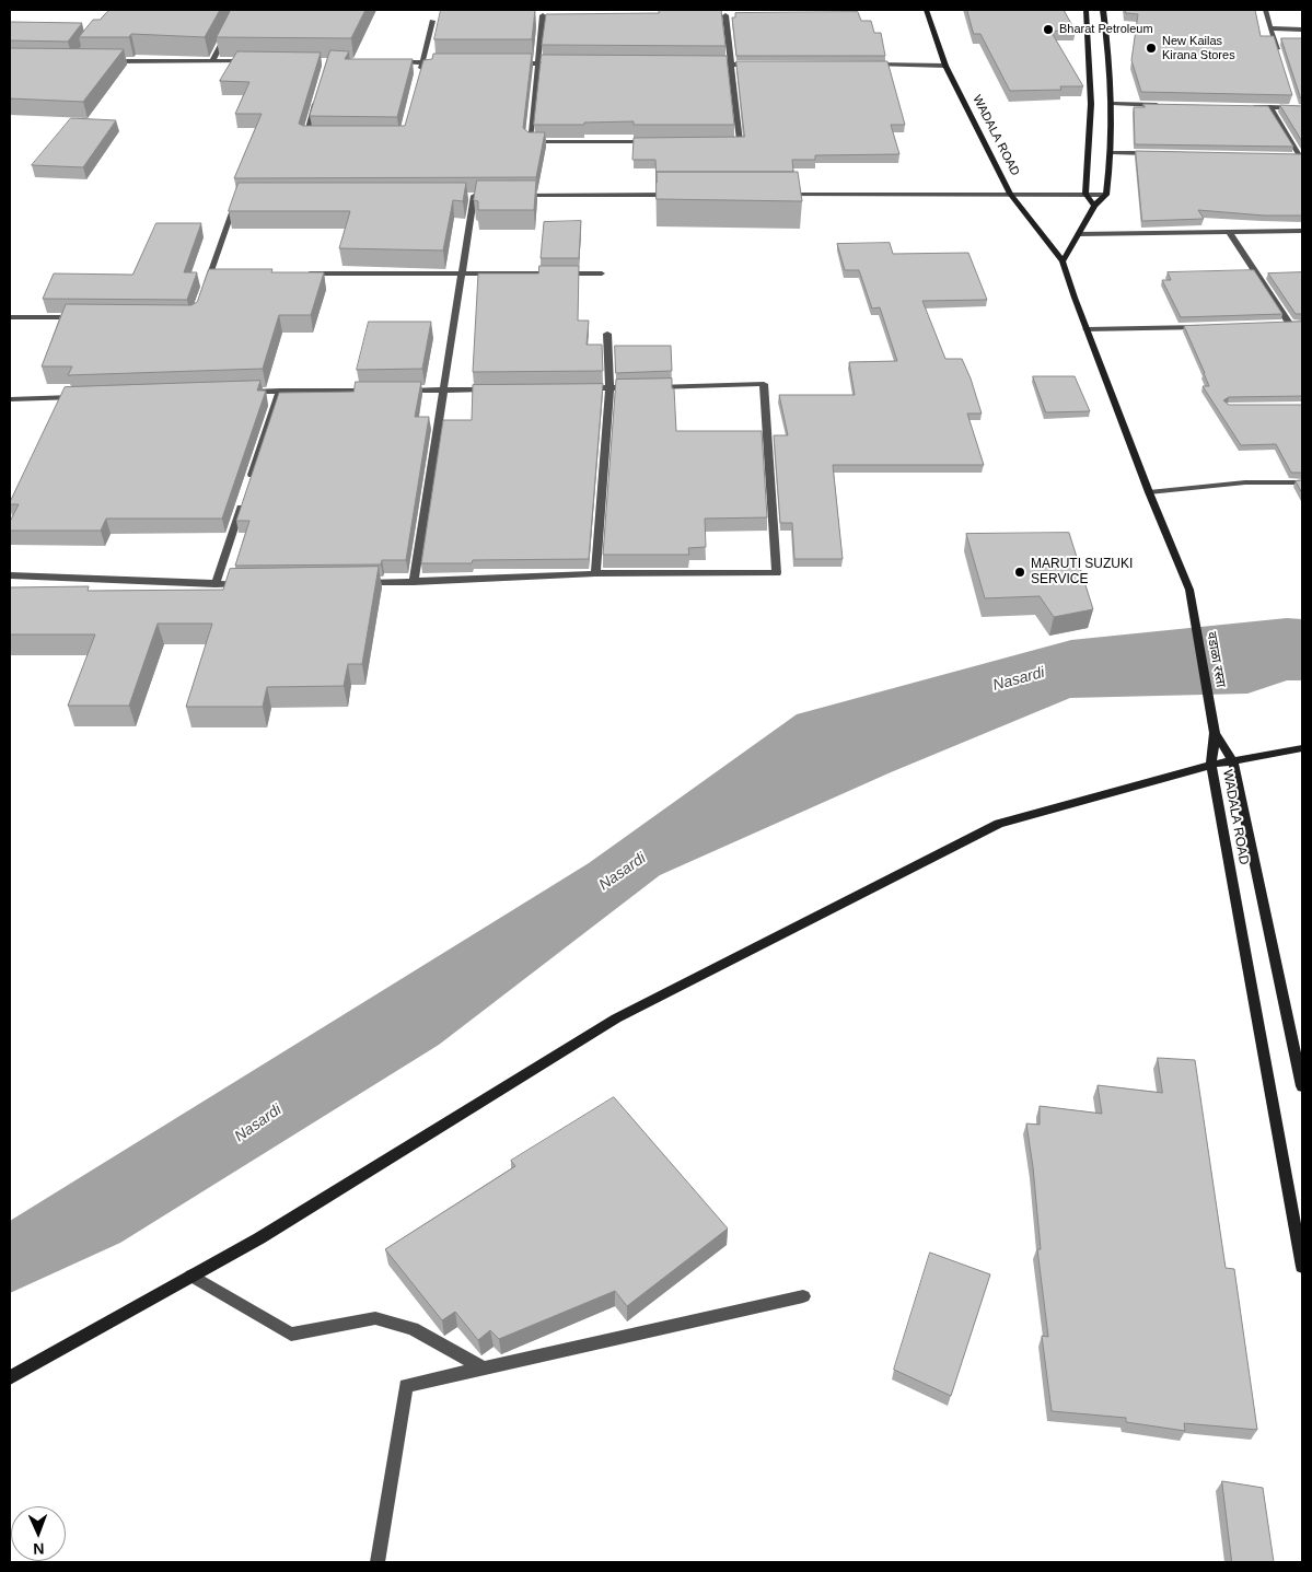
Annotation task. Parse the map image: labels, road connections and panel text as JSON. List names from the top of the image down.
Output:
{
  "streets": {
    "main road": ["WADALA ROAD", "वडाळा रस्ता"]
  },
  "crossings": [
    ["WADALA ROAD", "वडाळा रस्ता"]
  ],
  "water": ["Nasardi"],
  "places": ["Bharat Petroleum", "New Kailas Kirana Stores", "MARUTI SUZUKI SERVICE"],
  "north": "bottom"
}
